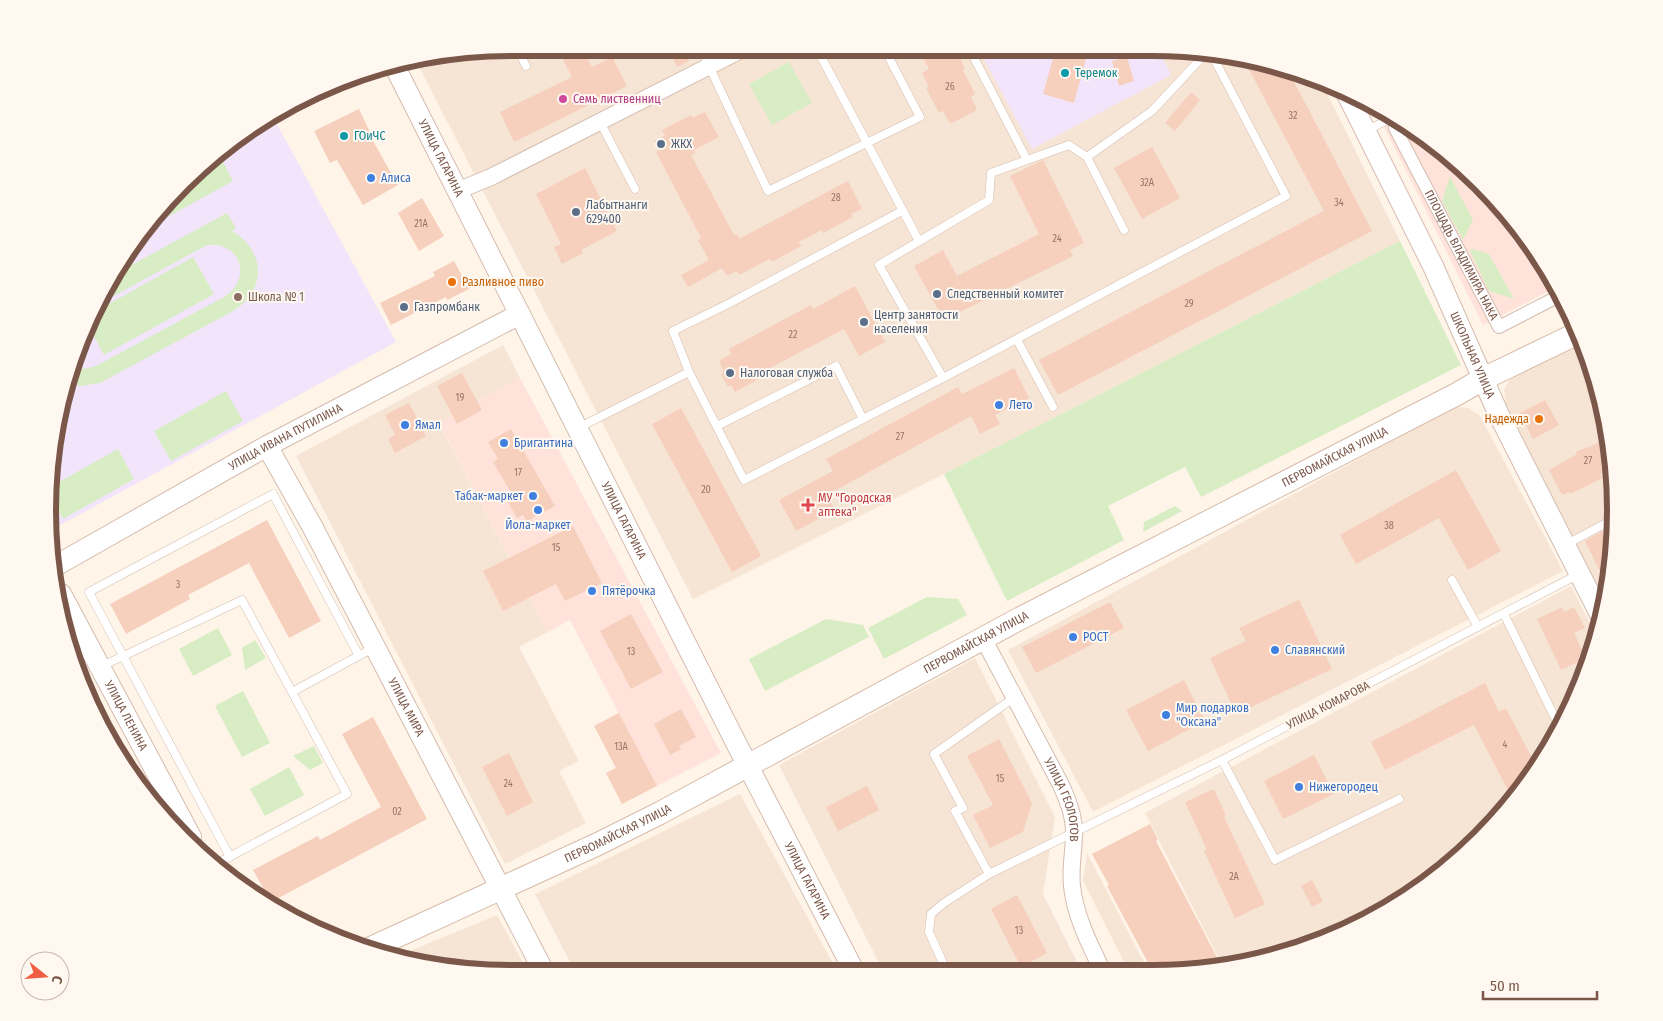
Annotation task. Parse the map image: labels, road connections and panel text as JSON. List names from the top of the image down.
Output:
{
  "streets": {
    "main road": ["ПЕРВОМАЙСКАЯ УЛИЦА"],
    "street": [
      "УЛИЦА ГАГАРИНА",
      "ПЛОЩАДЬ ВЛАДИМИРА НАКА",
      "ШКОЛЬНАЯ УЛИЦА",
      "УЛИЦА ИВАНА ПУТИЛИНА",
      "УЛИЦА МИРА",
      "УЛИЦА ЛЕНИНА",
      "УЛИЦА ГЕОЛОГОВ"
    ],
    "lane": ["УЛИЦА КОМАРОВА"]
  },
  "crossings": [
    ["УЛИЦА ГАГАРИНА", "УЛИЦА ИВАНА ПУТИЛИНА"],
    ["УЛИЦА ГАГАРИНА", "ПЕРВОМАЙСКАЯ УЛИЦА"],
    ["ШКОЛЬНАЯ УЛИЦА", "ПЕРВОМАЙСКАЯ УЛИЦА"],
    ["ШКОЛЬНАЯ УЛИЦА", "УЛИЦА КОМАРОВА"],
    ["УЛИЦА ИВАНА ПУТИЛИНА", "УЛИЦА МИРА"],
    ["ПЕРВОМАЙСКАЯ УЛИЦА", "УЛИЦА МИРА"],
    ["ПЕРВОМАЙСКАЯ УЛИЦА", "УЛИЦА ГЕОЛОГОВ"],
    ["УЛИЦА КОМАРОВА", "УЛИЦА ГЕОЛОГОВ"]
  ],
  "places": {
    "other": [
      "Теремок",
      "Семь лиственниц",
      "ГОиЧС",
      "ЖКХ",
      "Алиса",
      "Лабытнанги 629400",
      "Разливное пиво",
      "Следственный комитет",
      "Школа № 1",
      "Газпромбанк",
      "Центр занятости населения",
      "Налоговая служба",
      "Лето",
      "Надежда",
      "Ямал",
      "Бригантина",
      "Табак-маркет",
      "Йола-маркет",
      "Пятёрочка",
      "РОСТ",
      "Славянский",
      "Мир подарков \"Оксана\"",
      "Нижегородец"
    ],
    "health": ["МУ \"Городская аптека\""]
  },
  "house_numbers": [
    "26",
    "32",
    "32А",
    "28",
    "34",
    "21А",
    "24",
    "29",
    "22",
    "19",
    "27",
    "27",
    "17",
    "20",
    "38",
    "15",
    "3",
    "13",
    "4",
    "13А",
    "15",
    "24",
    "02",
    "2А",
    "13"
  ],
  "scale_bar": "50 m",
  "north": "right"
}
